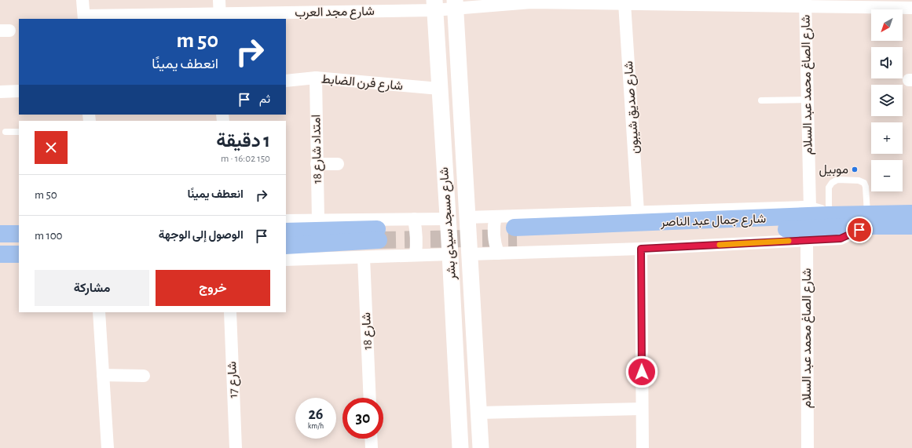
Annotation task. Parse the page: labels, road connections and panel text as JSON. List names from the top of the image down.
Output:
{
  "streets": {
    "main road": ["شارع جمال عبد الناصر"],
    "street": [
      "شارع مجد العرب",
      "شارع فرن الضابط",
      "شارع الصاغ محمد عبد السلام",
      "شارع صديق شيبون",
      "امتداد شارع 18",
      "شارع مسجد سيدى بشر",
      "شارع 18",
      "شارع 17"
    ]
  },
  "crossings": [
    ["شارع مجد العرب", "شارع الصاغ محمد عبد السلام"],
    ["شارع مجد العرب", "شارع صديق شيبون"],
    ["شارع مجد العرب", "شارع مسجد سيدى بشر"],
    ["شارع فرن الضابط", "امتداد شارع 18"],
    ["شارع فرن الضابط", "شارع مسجد سيدى بشر"],
    ["شارع الصاغ محمد عبد السلام", "شارع جمال عبد الناصر"]
  ],
  "places": ["موبيل"],
  "north": "bottom left",
  "page": {
    "map_buttons": ["+", "−"],
    "turn": ["50 m", "انعطف يمينًا"],
    "then": "ثم",
    "heading": ["1 دقيقة", "150 m · 16:02"],
    "list": [
      {
        "name": "انعطف يمينًا",
        "value": "50 m"
      },
      {
        "name": "الوصول إلى الوجهة",
        "value": "100 m"
      }
    ],
    "buttons": ["خروج", "مشاركة"],
    "speed": "26 km/h",
    "limit": "30"
  }
}
